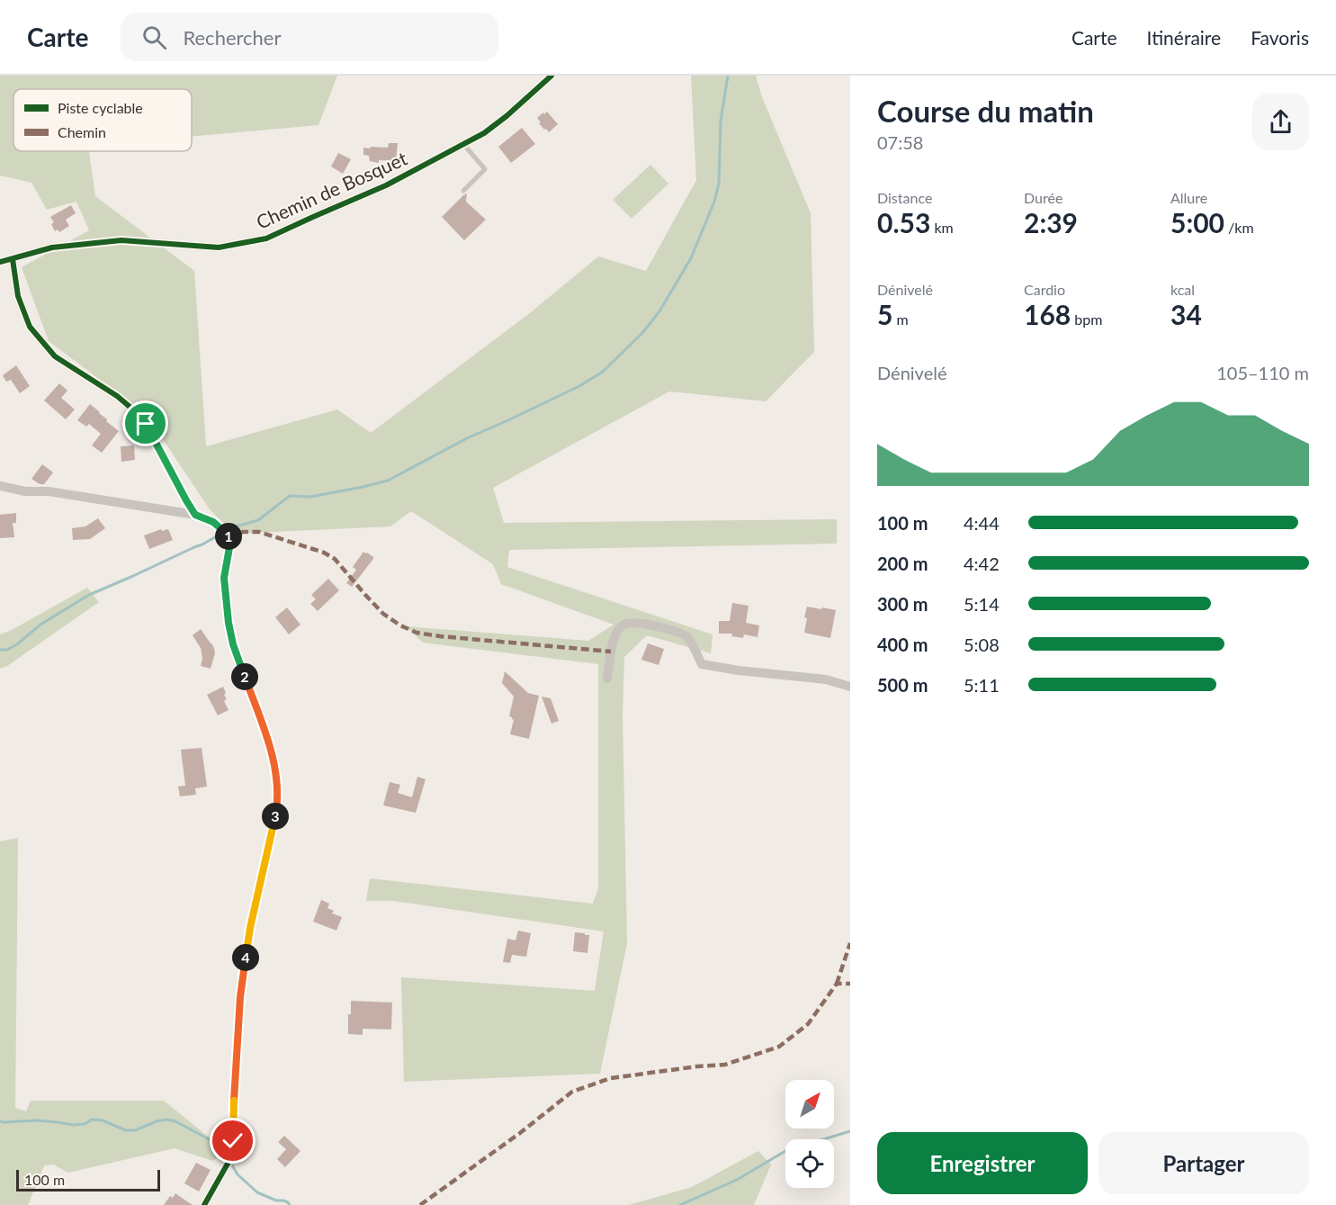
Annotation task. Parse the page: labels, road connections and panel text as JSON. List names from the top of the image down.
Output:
{
  "streets": {
    "street": ["Chemin de Bosquet"]
  },
  "legend": ["Piste cyclable", "Chemin"],
  "scale_bar": "100 m",
  "north": "top right",
  "page": {
    "header": "Carte",
    "search": "Rechercher",
    "nav": ["Carte", "Itinéraire", "Favoris"],
    "heading": ["Course du matin", "07:58"],
    "stats": [
      ["Distance", "0.53 km"],
      ["Durée", "2:39"],
      ["Allure", "5:00 /km"],
      ["Dénivelé", "5 m"],
      ["Cardio", "168 bpm"],
      ["kcal", "34"]
    ],
    "chart": ["Dénivelé", "105–110 m"],
    "list": [
      {
        "name": "100 m",
        "note": "4:44"
      },
      {
        "name": "200 m",
        "note": "4:42"
      },
      {
        "name": "300 m",
        "note": "5:14"
      },
      {
        "name": "400 m",
        "note": "5:08"
      },
      {
        "name": "500 m",
        "note": "5:11"
      }
    ],
    "pins": [
      "1",
      "2",
      "3",
      "4"
    ],
    "buttons": ["Enregistrer", "Partager"],
    "scale": "100 m"
  }
}
